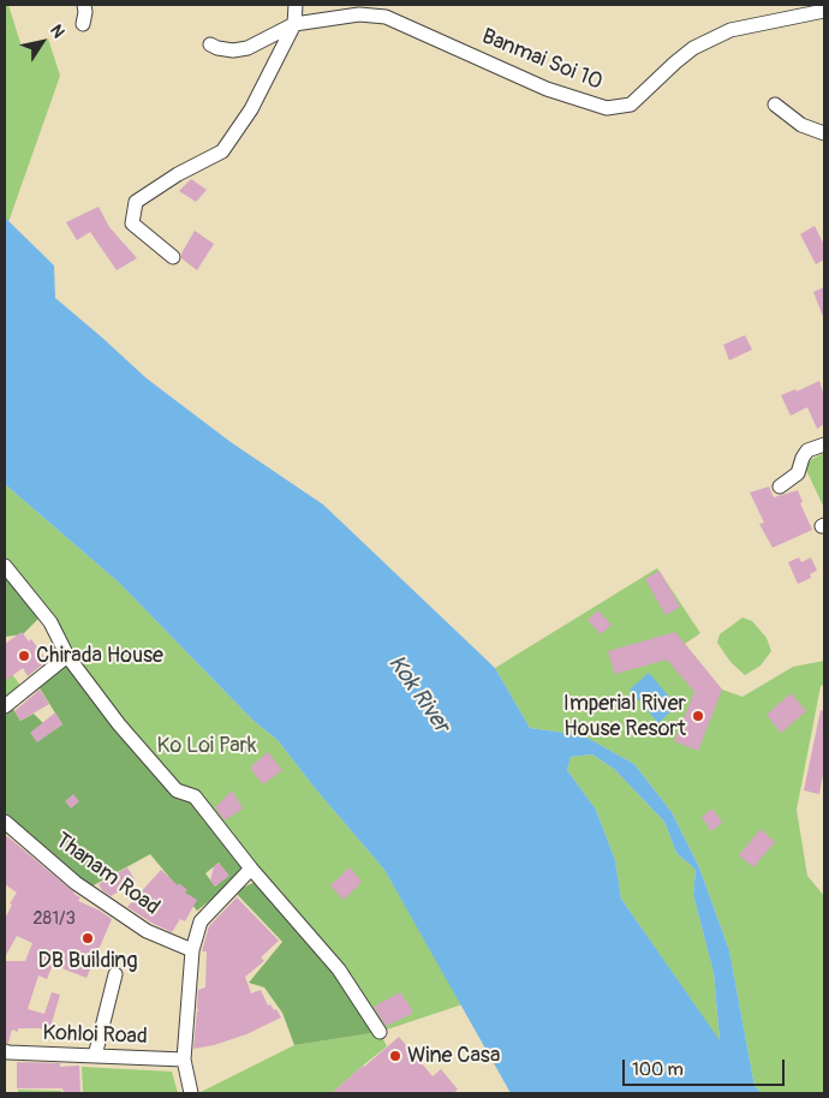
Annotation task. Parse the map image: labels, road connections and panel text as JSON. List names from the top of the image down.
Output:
{
  "streets": {
    "street": ["Banmai Soi 10", "Thanam Road", "Kohloi Road"]
  },
  "water": ["Kok River"],
  "parks": ["Ko Loi Park"],
  "places": [
    "Chirada House",
    "Imperial River House Resort",
    "DB Building",
    "Wine Casa"
  ],
  "house_numbers": ["281/3"],
  "scale_bar": "100 m",
  "north": "top right"
}
